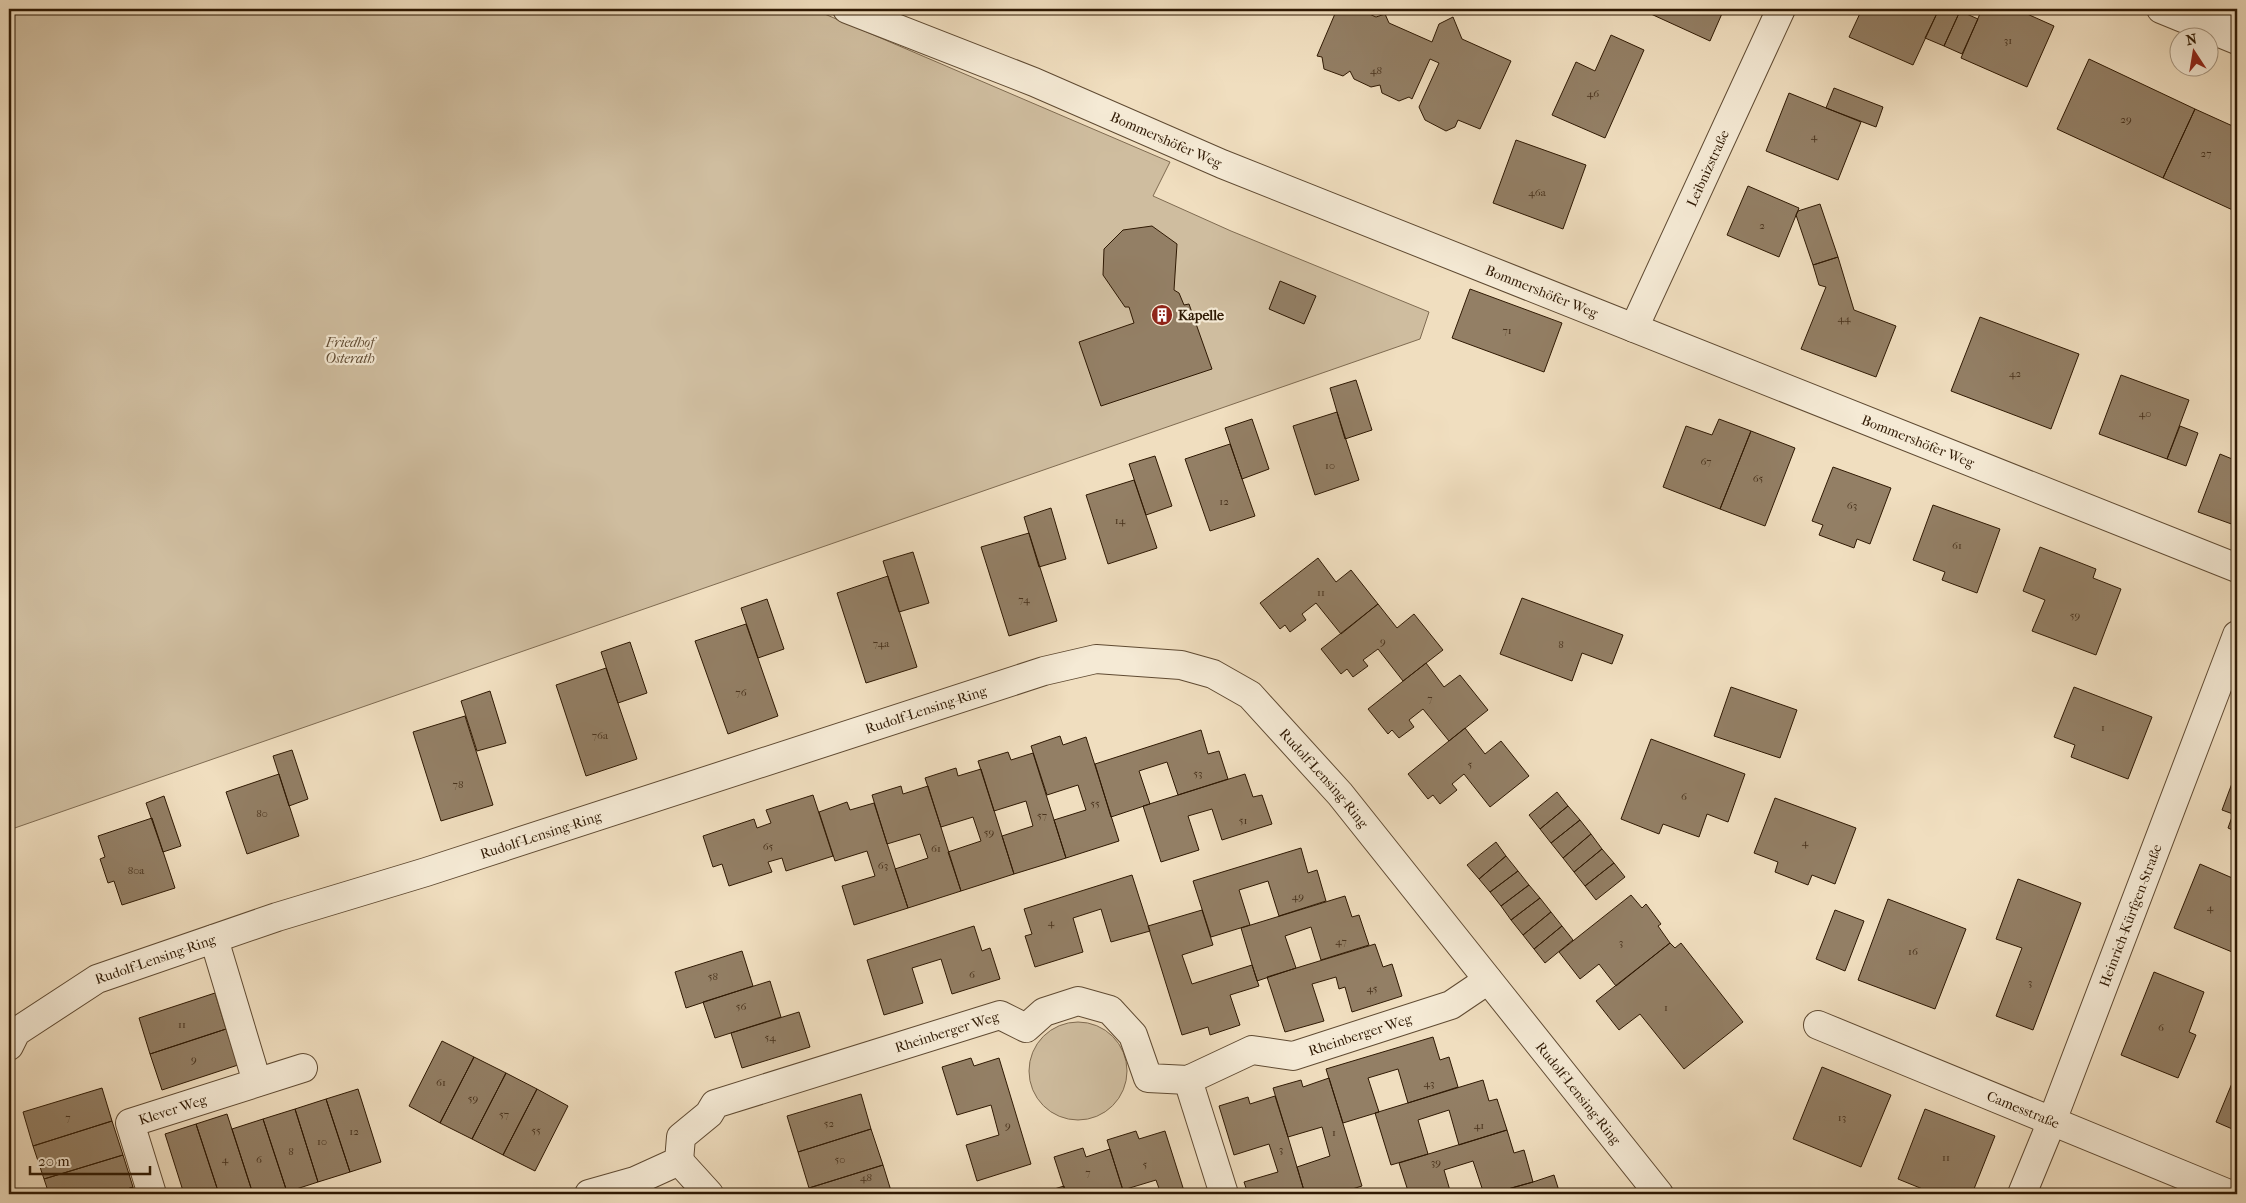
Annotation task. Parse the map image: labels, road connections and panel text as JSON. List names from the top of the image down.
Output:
{
  "streets": {
    "street": [
      "Bommershöfer Weg",
      "Leibnizstraße",
      "Rudolf-Lensing-Ring",
      "Heinrich-Kürfgen-Straße",
      "Rheinberger Weg",
      "Klever Weg",
      "Camesstraße"
    ]
  },
  "crossings": [
    ["Bommershöfer Weg", "Leibnizstraße"],
    ["Rudolf-Lensing-Ring", "Rheinberger Weg"],
    ["Heinrich-Kürfgen-Straße", "Camesstraße"]
  ],
  "parks": ["Friedhof Osterath"],
  "places": {
    "building": ["Kapelle"]
  },
  "house_numbers": [
    "31",
    "48",
    "46",
    "29",
    "4",
    "27",
    "46a",
    "2",
    "44",
    "71",
    "42",
    "40",
    "67",
    "10",
    "65",
    "12",
    "63",
    "14",
    "61",
    "11",
    "74",
    "59",
    "9",
    "74a",
    "8",
    "76",
    "7",
    "1",
    "76a",
    "5",
    "53",
    "78",
    "6",
    "55",
    "80",
    "57",
    "51",
    "59",
    "4",
    "65",
    "61",
    "63",
    "80a",
    "49",
    "4",
    "4",
    "47",
    "3",
    "16",
    "6",
    "58",
    "3",
    "45",
    "56",
    "1",
    "11",
    "6",
    "54",
    "9",
    "61",
    "43",
    "59",
    "57",
    "7",
    "13",
    "52",
    "9",
    "41",
    "55",
    "12",
    "1",
    "10",
    "3",
    "8",
    "11",
    "4",
    "6",
    "50",
    "39",
    "5",
    "7",
    "48"
  ],
  "scale_bar": "20 m",
  "north": "top"
}
